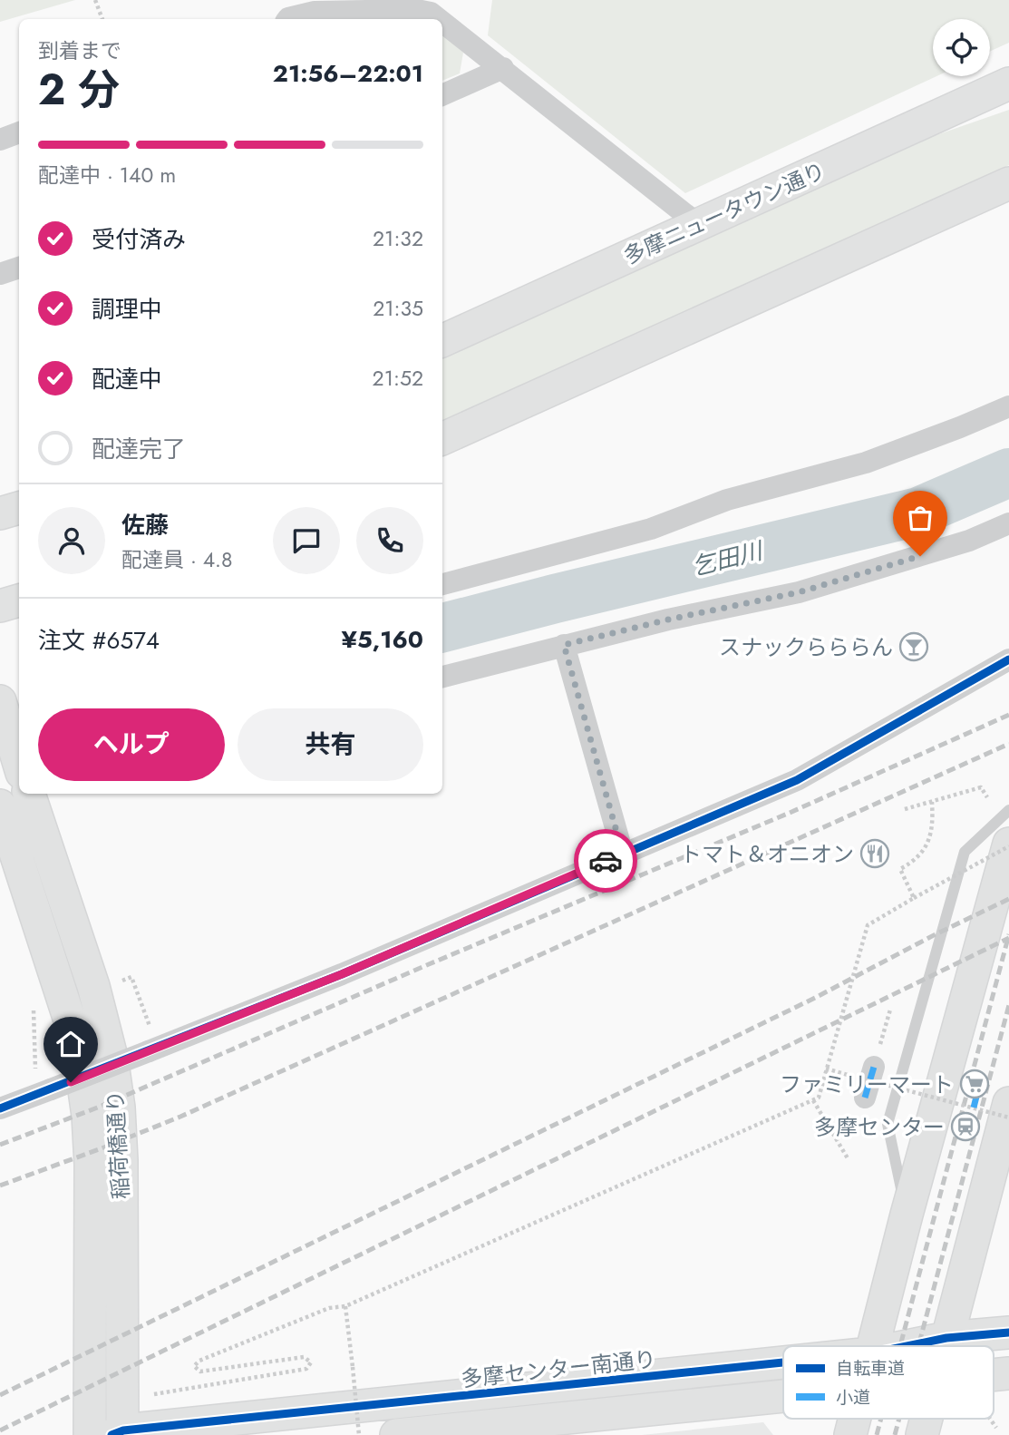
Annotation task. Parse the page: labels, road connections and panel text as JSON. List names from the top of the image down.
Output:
{
  "streets": {
    "street": ["多摩ニュータウン通り", "稲荷橋通り", "多摩センター南通り"]
  },
  "crossings": [
    ["稲荷橋通り", "多摩センター南通り"]
  ],
  "water": ["乞田川"],
  "places": {
    "bar": ["スナックらららん"],
    "restaurant": ["トマト＆オニオン"],
    "supermarket": ["ファミリーマート"],
    "station": ["多摩センター"]
  },
  "legend": ["自転車道", "小道"],
  "page": {
    "heading": ["2 分", "到着まで", "21:56–22:01"],
    "panel": [
      "佐藤",
      "配達員 · 4.8",
      "注文 #6574",
      "¥5,160"
    ],
    "bar": "配達中 · 140 m",
    "list": [
      ["受付済み", "21:32"],
      ["調理中", "21:35"],
      ["配達中", "21:52"],
      "配達完了"
    ],
    "buttons": ["ヘルプ", "共有"]
  }
}
